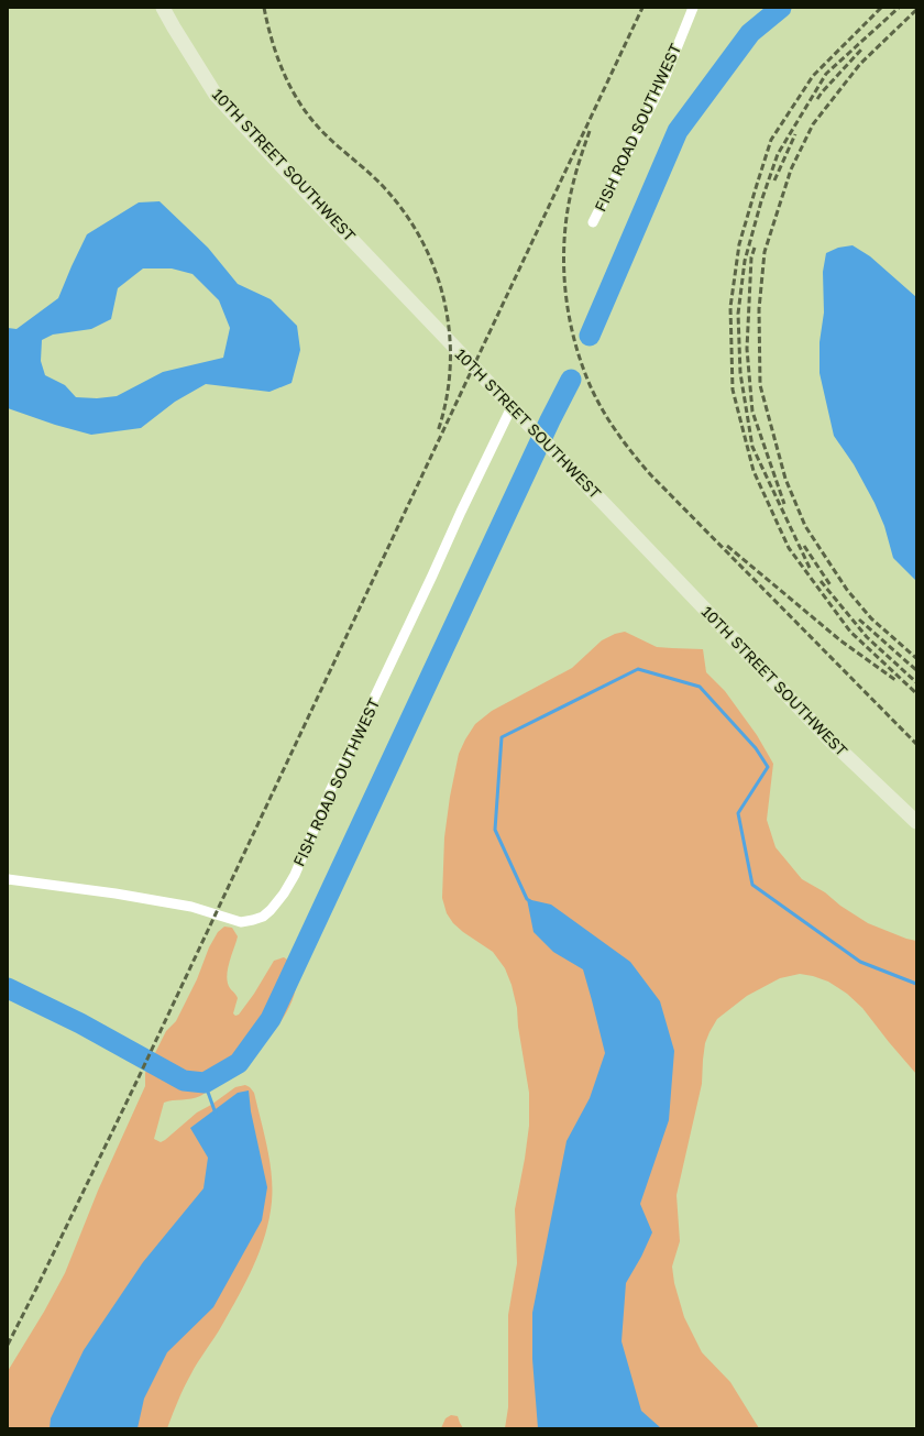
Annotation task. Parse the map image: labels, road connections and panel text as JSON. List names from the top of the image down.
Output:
{
  "streets": {
    "main road": ["10TH STREET SOUTHWEST"],
    "street": ["FISH ROAD SOUTHWEST"]
  },
  "crossings": [
    ["FISH ROAD SOUTHWEST", "10TH STREET SOUTHWEST"]
  ]
}
